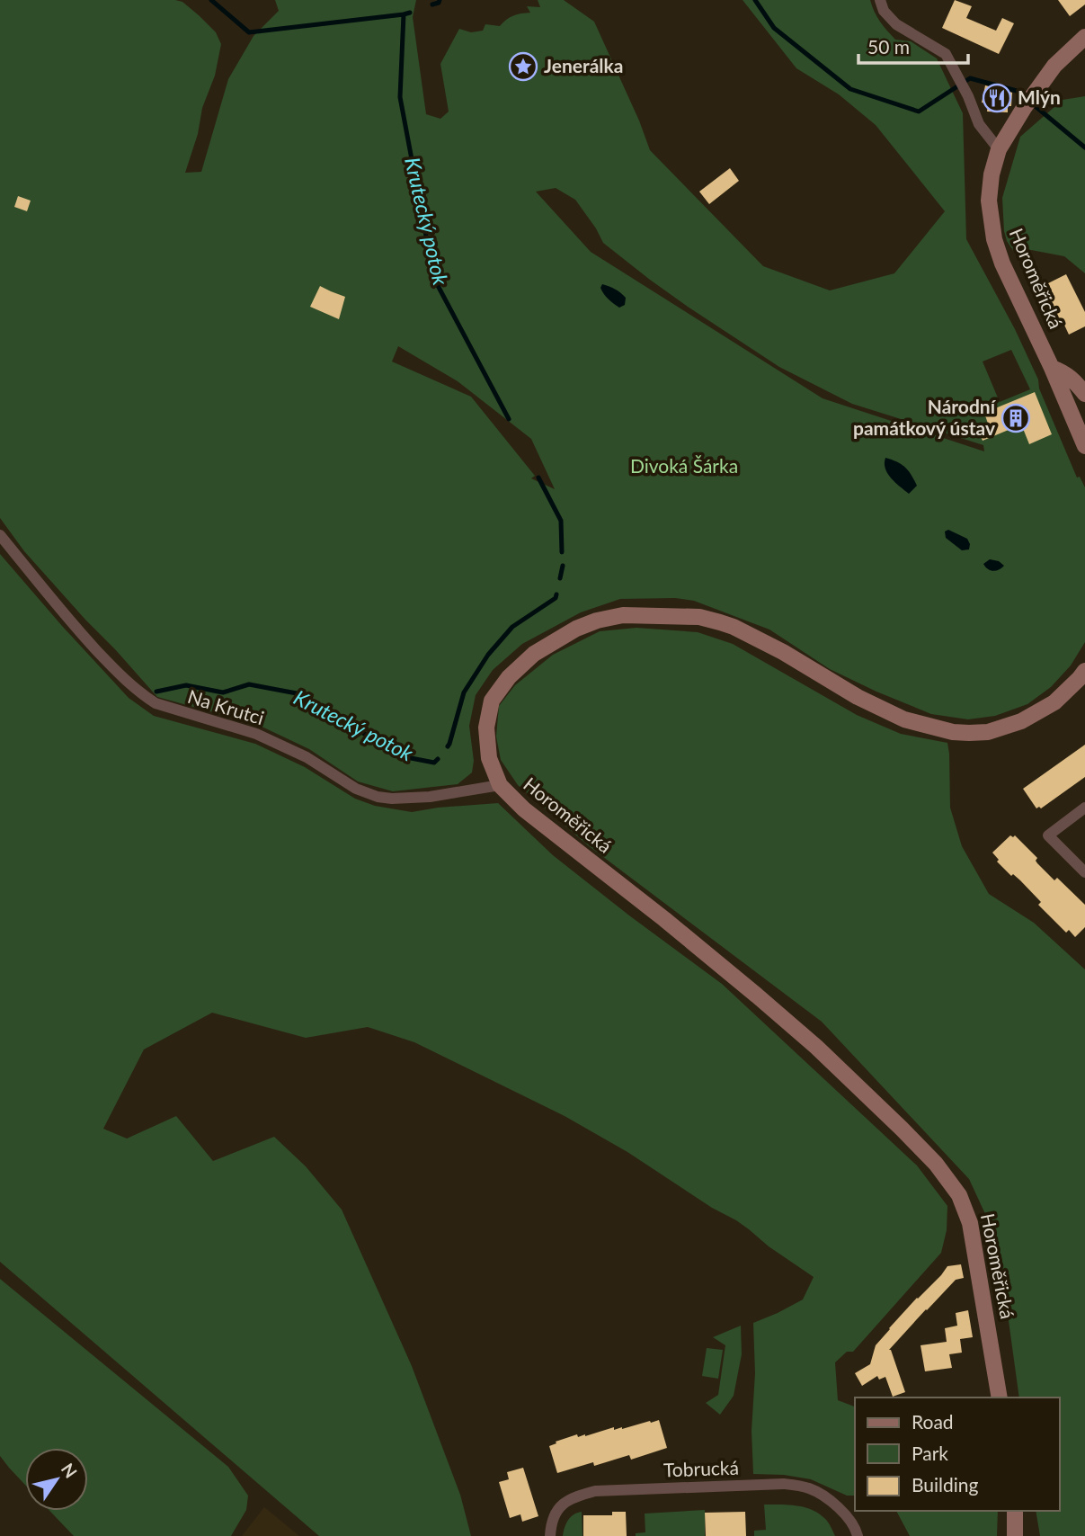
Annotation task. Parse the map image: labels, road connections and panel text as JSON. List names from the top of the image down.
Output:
{
  "streets": {
    "main road": ["Horoměřická"],
    "street": ["Na Krutci", "Tobrucká"]
  },
  "crossings": [
    ["Horoměřická", "Na Krutci"]
  ],
  "water": ["Krutecký potok"],
  "parks": ["Divoká Šárka"],
  "places": {
    "place": ["Jenerálka"],
    "restaurant": ["Mlýn"],
    "building": ["Národní památkový ústav"]
  },
  "legend": ["Road", "Park", "Building"],
  "scale_bar": "50 m",
  "north": "top right"
}
